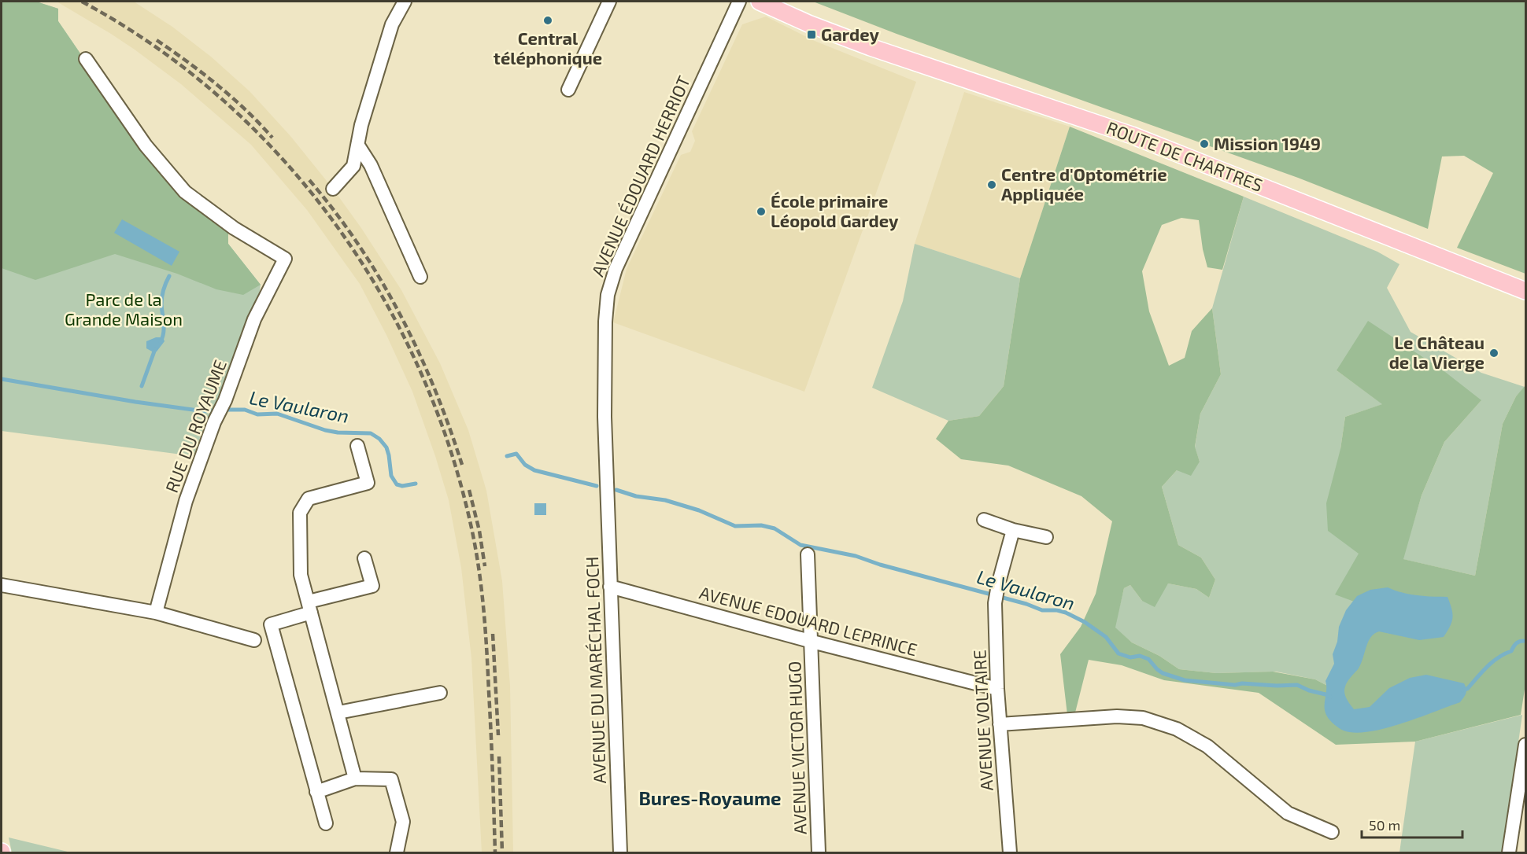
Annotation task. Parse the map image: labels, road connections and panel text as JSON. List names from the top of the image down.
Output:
{
  "streets": {
    "main road": ["ROUTE DE CHARTRES"],
    "street": [
      "AVENUE ÉDOUARD HERRIOT",
      "RUE DU ROYAUME",
      "AVENUE EDOUARD LEPRINCE",
      "AVENUE DU MARÉCHAL FOCH",
      "AVENUE VOLTAIRE",
      "AVENUE VICTOR HUGO"
    ]
  },
  "crossings": [
    ["AVENUE ÉDOUARD HERRIOT", "AVENUE DU MARÉCHAL FOCH"],
    ["AVENUE EDOUARD LEPRINCE", "AVENUE DU MARÉCHAL FOCH"],
    ["AVENUE EDOUARD LEPRINCE", "AVENUE VOLTAIRE"],
    ["AVENUE EDOUARD LEPRINCE", "AVENUE VICTOR HUGO"]
  ],
  "districts": ["Bures-Royaume"],
  "water": ["Le Vaularon"],
  "parks": ["Parc de la Grande Maison"],
  "places": {
    "other": [
      "Central téléphonique",
      "Mission 1949",
      "Centre d'Optométrie Appliquée",
      "École primaire Léopold Gardey",
      "Le Château de la Vierge"
    ],
    "transit": ["Gardey"]
  },
  "scale_bar": "50 m"
}
